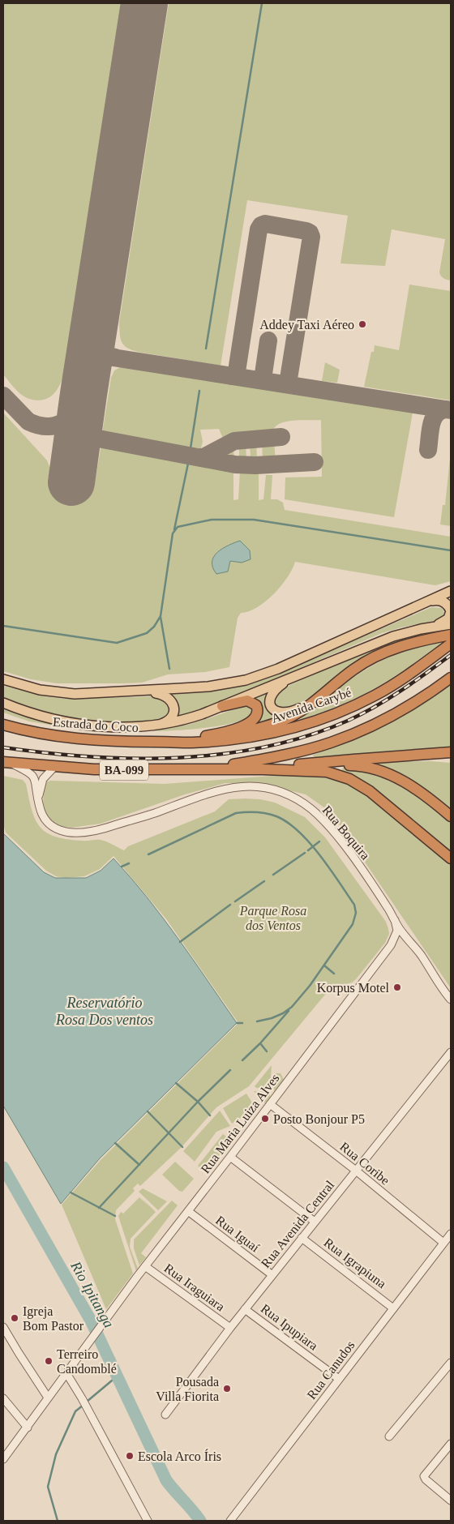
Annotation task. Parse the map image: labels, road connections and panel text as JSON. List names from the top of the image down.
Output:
{
  "streets": {
    "highway": ["Avenida Carybé", "Estrada do Coco", "BA-099"],
    "street": [
      "Rua Boquira",
      "Rua Maria Luiza Alves",
      "Rua Coribe",
      "Rua Avenida Central",
      "Rua Iguaí",
      "Rua Igrapiuna",
      "Rua Iraguiara",
      "Rua Ipupiara",
      "Rua Canudos"
    ]
  },
  "crossings": [
    ["Avenida Carybé", "Estrada do Coco"],
    ["BA-099", "Rua Boquira"],
    ["Rua Boquira", "Rua Maria Luiza Alves"],
    ["Rua Maria Luiza Alves", "Rua Coribe"],
    ["Rua Maria Luiza Alves", "Rua Iguaí"],
    ["Rua Maria Luiza Alves", "Rua Iraguiara"],
    ["Rua Coribe", "Rua Avenida Central"],
    ["Rua Coribe", "Rua Canudos"],
    ["Rua Avenida Central", "Rua Iguaí"],
    ["Rua Avenida Central", "Rua Igrapiuna"],
    ["Rua Avenida Central", "Rua Iraguiara"],
    ["Rua Avenida Central", "Rua Ipupiara"],
    ["Rua Igrapiuna", "Rua Canudos"],
    ["Rua Ipupiara", "Rua Canudos"]
  ],
  "water": ["Reservatório Rosa Dos ventos", "Rio Ipitanga"],
  "parks": ["Parque Rosa dos Ventos"],
  "places": [
    "Addey Taxi Aéreo",
    "Korpus Motel",
    "Posto Bonjour P5",
    "Igreja Bom Pastor",
    "Terreiro Candomblé",
    "Pousada Villa Fiorita",
    "Escola Arco Íris"
  ]
}
